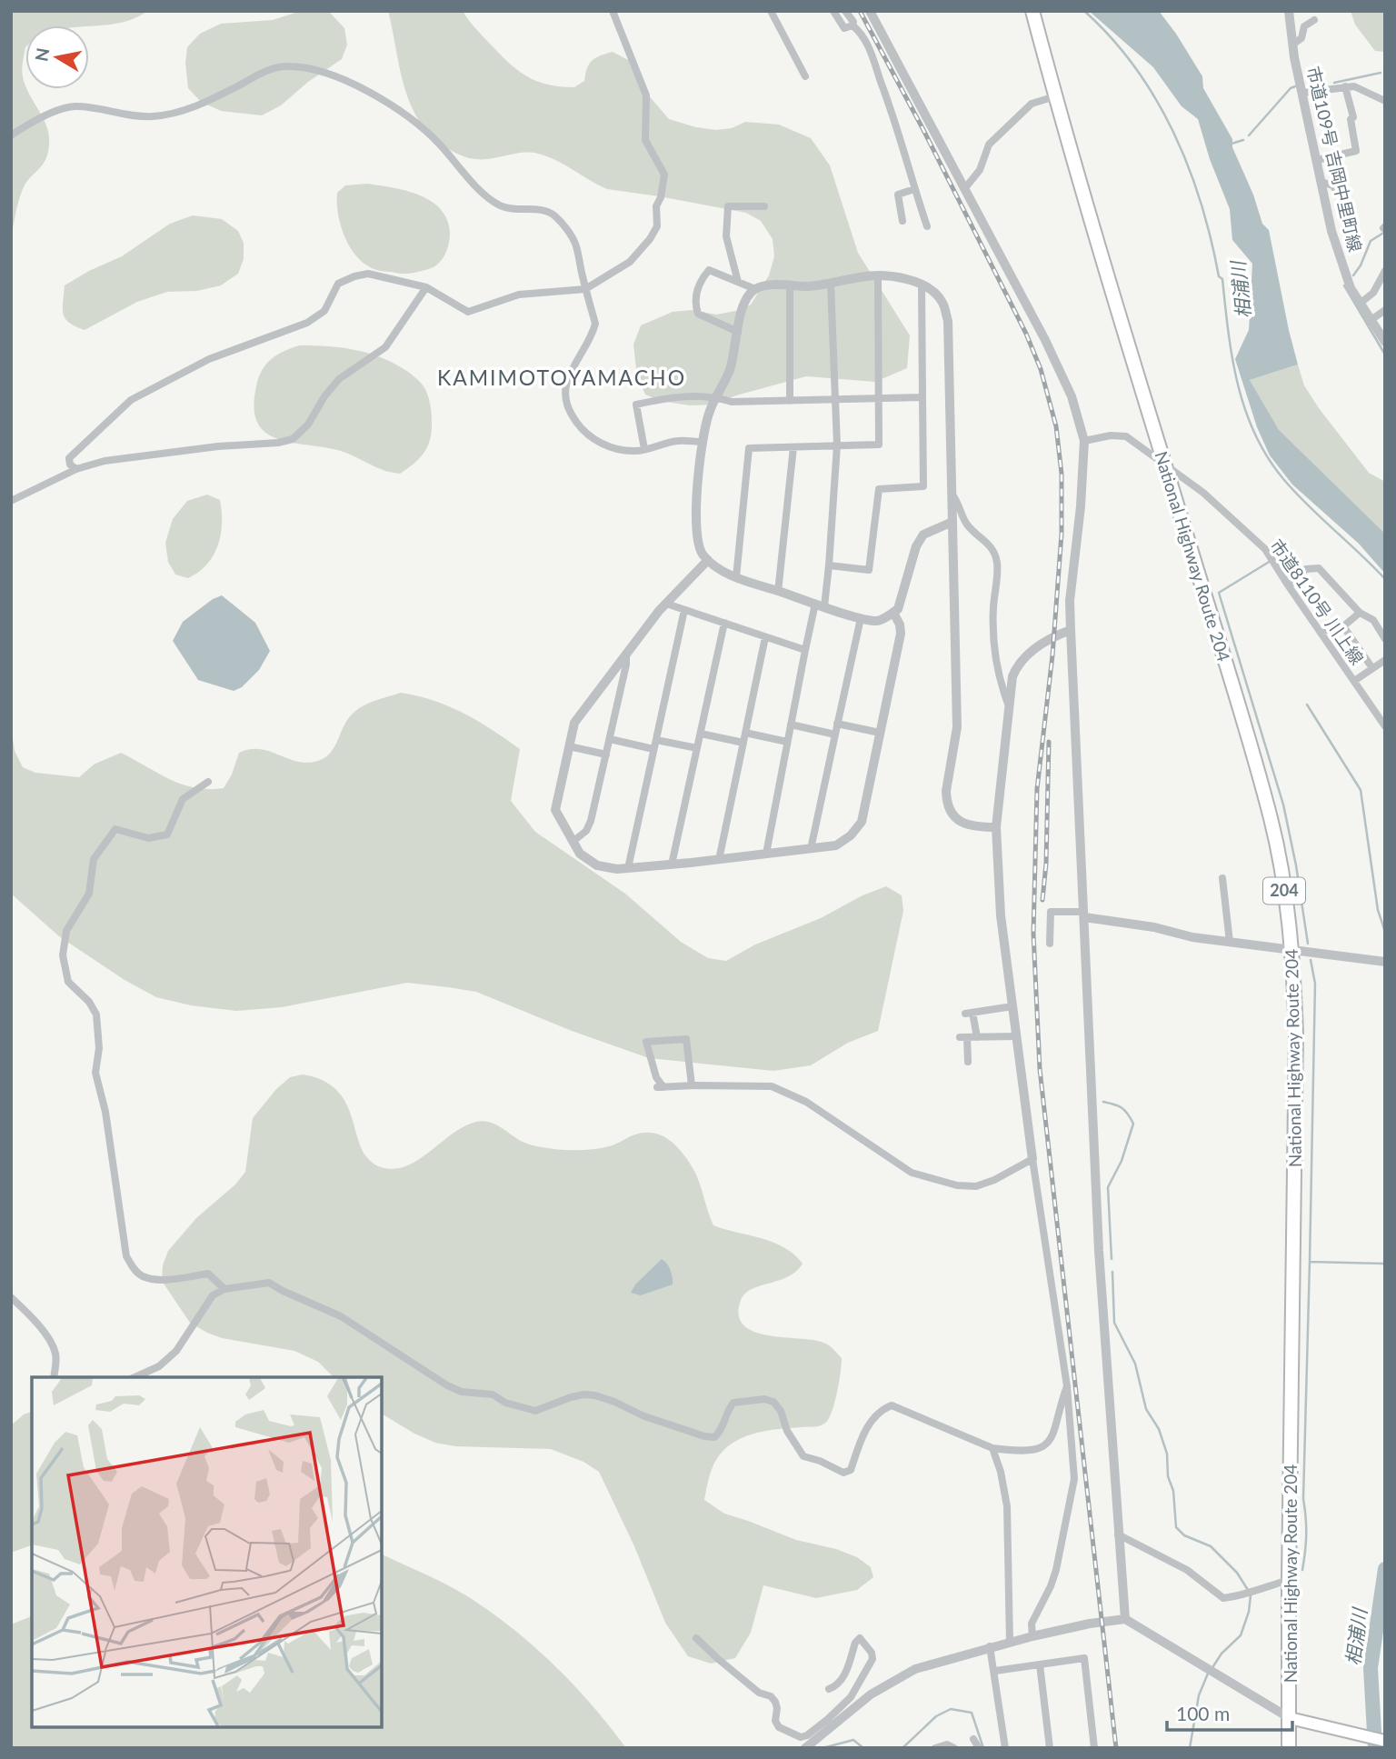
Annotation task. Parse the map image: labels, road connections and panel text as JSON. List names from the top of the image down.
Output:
{
  "streets": {
    "highway": ["National Highway Route 204", "204"],
    "street": ["市道109号 吉岡中里町線", "市道8110号 川上線"]
  },
  "crossings": [
    ["National Highway Route 204", "市道8110号 川上線"]
  ],
  "districts": ["KAMIMOTOYAMACHO"],
  "water": ["相浦川"],
  "scale_bar": "100 m",
  "north": "left"
}
